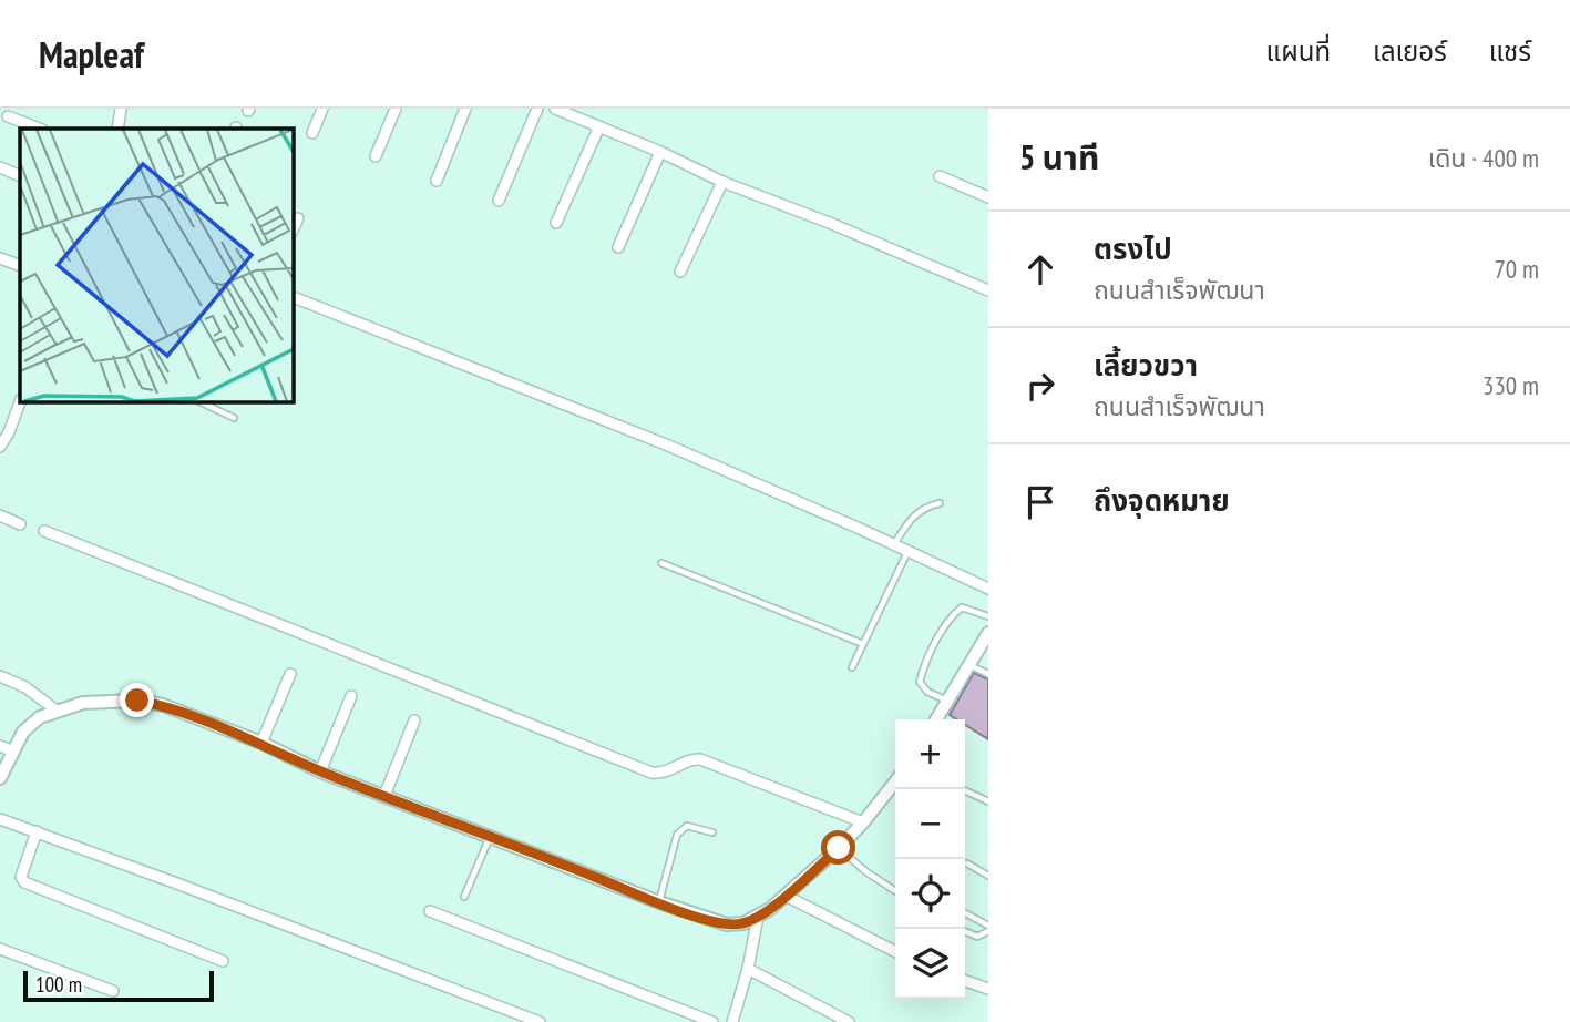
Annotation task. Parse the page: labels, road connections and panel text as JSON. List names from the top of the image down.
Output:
{
  "scale_bar": "100 m",
  "page": {
    "header": "Mapleaf",
    "nav": ["แผนที่", "เลเยอร์", "แชร์"],
    "heading": ["5 นาที", "เดิน · 400 m"],
    "list": [
      ["ตรงไป", "ถนนสำเร็จพัฒนา", "70 m"],
      ["เลี้ยวขวา", "ถนนสำเร็จพัฒนา", "330 m"],
      "ถึงจุดหมาย"
    ],
    "map_buttons": ["+", "−"],
    "scale": "100 m"
  }
}
